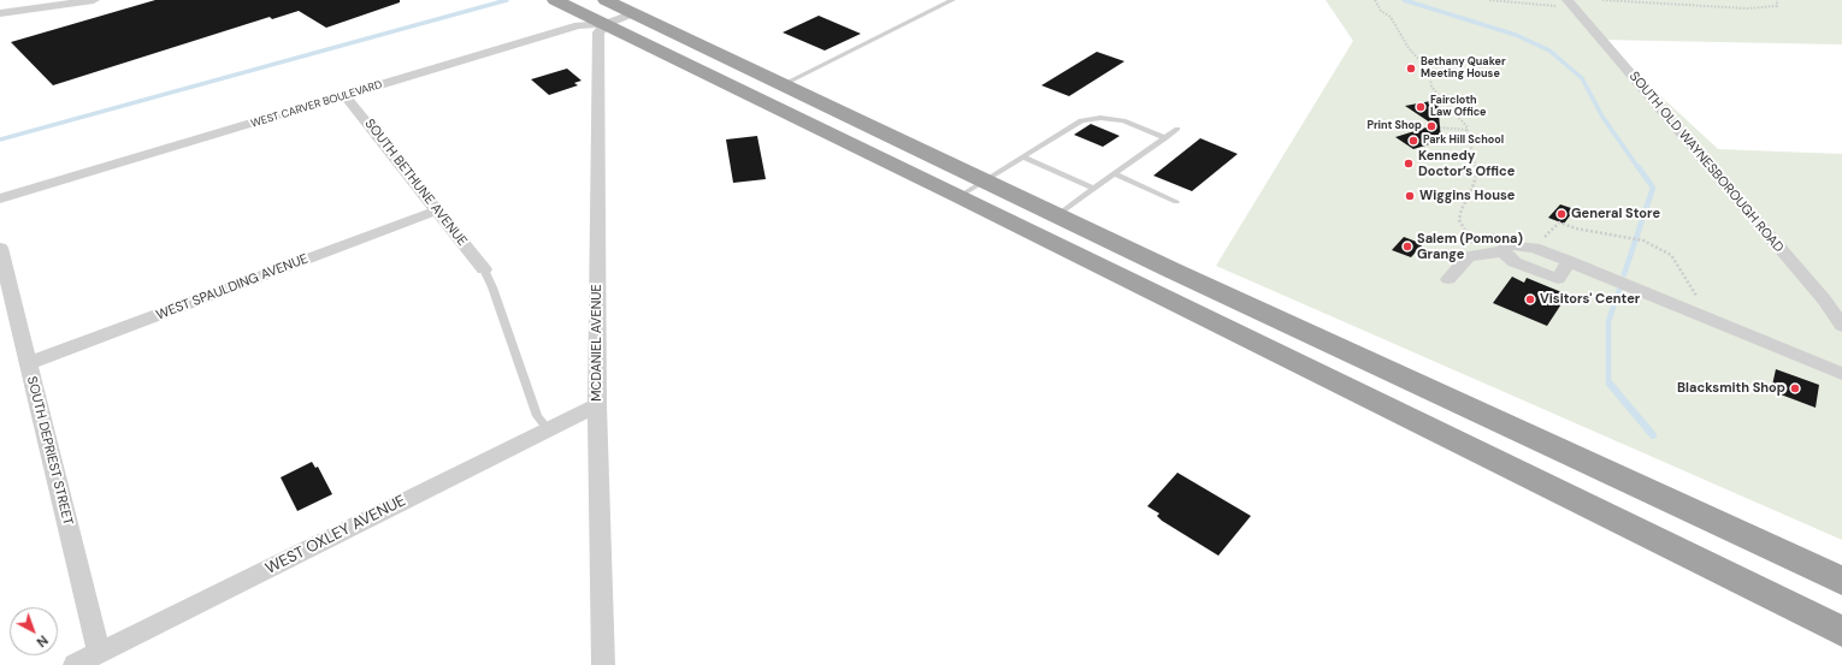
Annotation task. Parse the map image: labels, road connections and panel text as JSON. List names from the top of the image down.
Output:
{
  "streets": {
    "street": [
      "WEST CARVER BOULEVARD",
      "SOUTH OLD WAYNESBOROUGH ROAD",
      "SOUTH BETHUNE AVENUE",
      "WEST SPAULDING AVENUE",
      "MCDANIEL AVENUE",
      "SOUTH DEPRIEST STREET",
      "WEST OXLEY AVENUE"
    ]
  },
  "crossings": [
    ["WEST CARVER BOULEVARD", "SOUTH BETHUNE AVENUE"],
    ["WEST CARVER BOULEVARD", "MCDANIEL AVENUE"],
    ["SOUTH BETHUNE AVENUE", "WEST SPAULDING AVENUE"],
    ["WEST SPAULDING AVENUE", "SOUTH DEPRIEST STREET"],
    ["MCDANIEL AVENUE", "WEST OXLEY AVENUE"],
    ["SOUTH DEPRIEST STREET", "WEST OXLEY AVENUE"]
  ],
  "places": [
    "Bethany Quaker Meeting House",
    "Faircloth Law Office",
    "Print Shop",
    "Park Hill School",
    "Kennedy Doctor’s Office",
    "Wiggins House",
    "General Store",
    "Salem (Pomona) Grange",
    "Visitors' Center",
    "Blacksmith Shop"
  ],
  "north": "bottom right"
}
